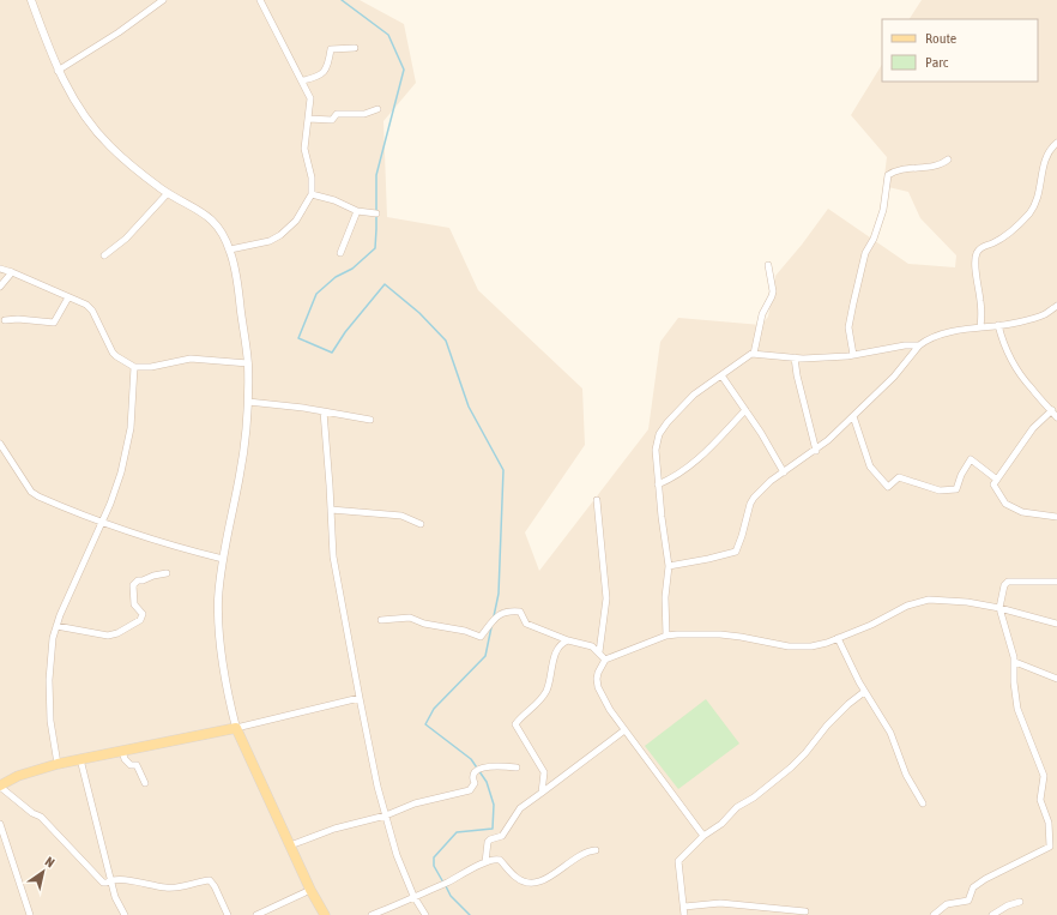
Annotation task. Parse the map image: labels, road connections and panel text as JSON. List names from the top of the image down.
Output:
{
  "legend": ["Route", "Parc"],
  "north": "top right"
}
